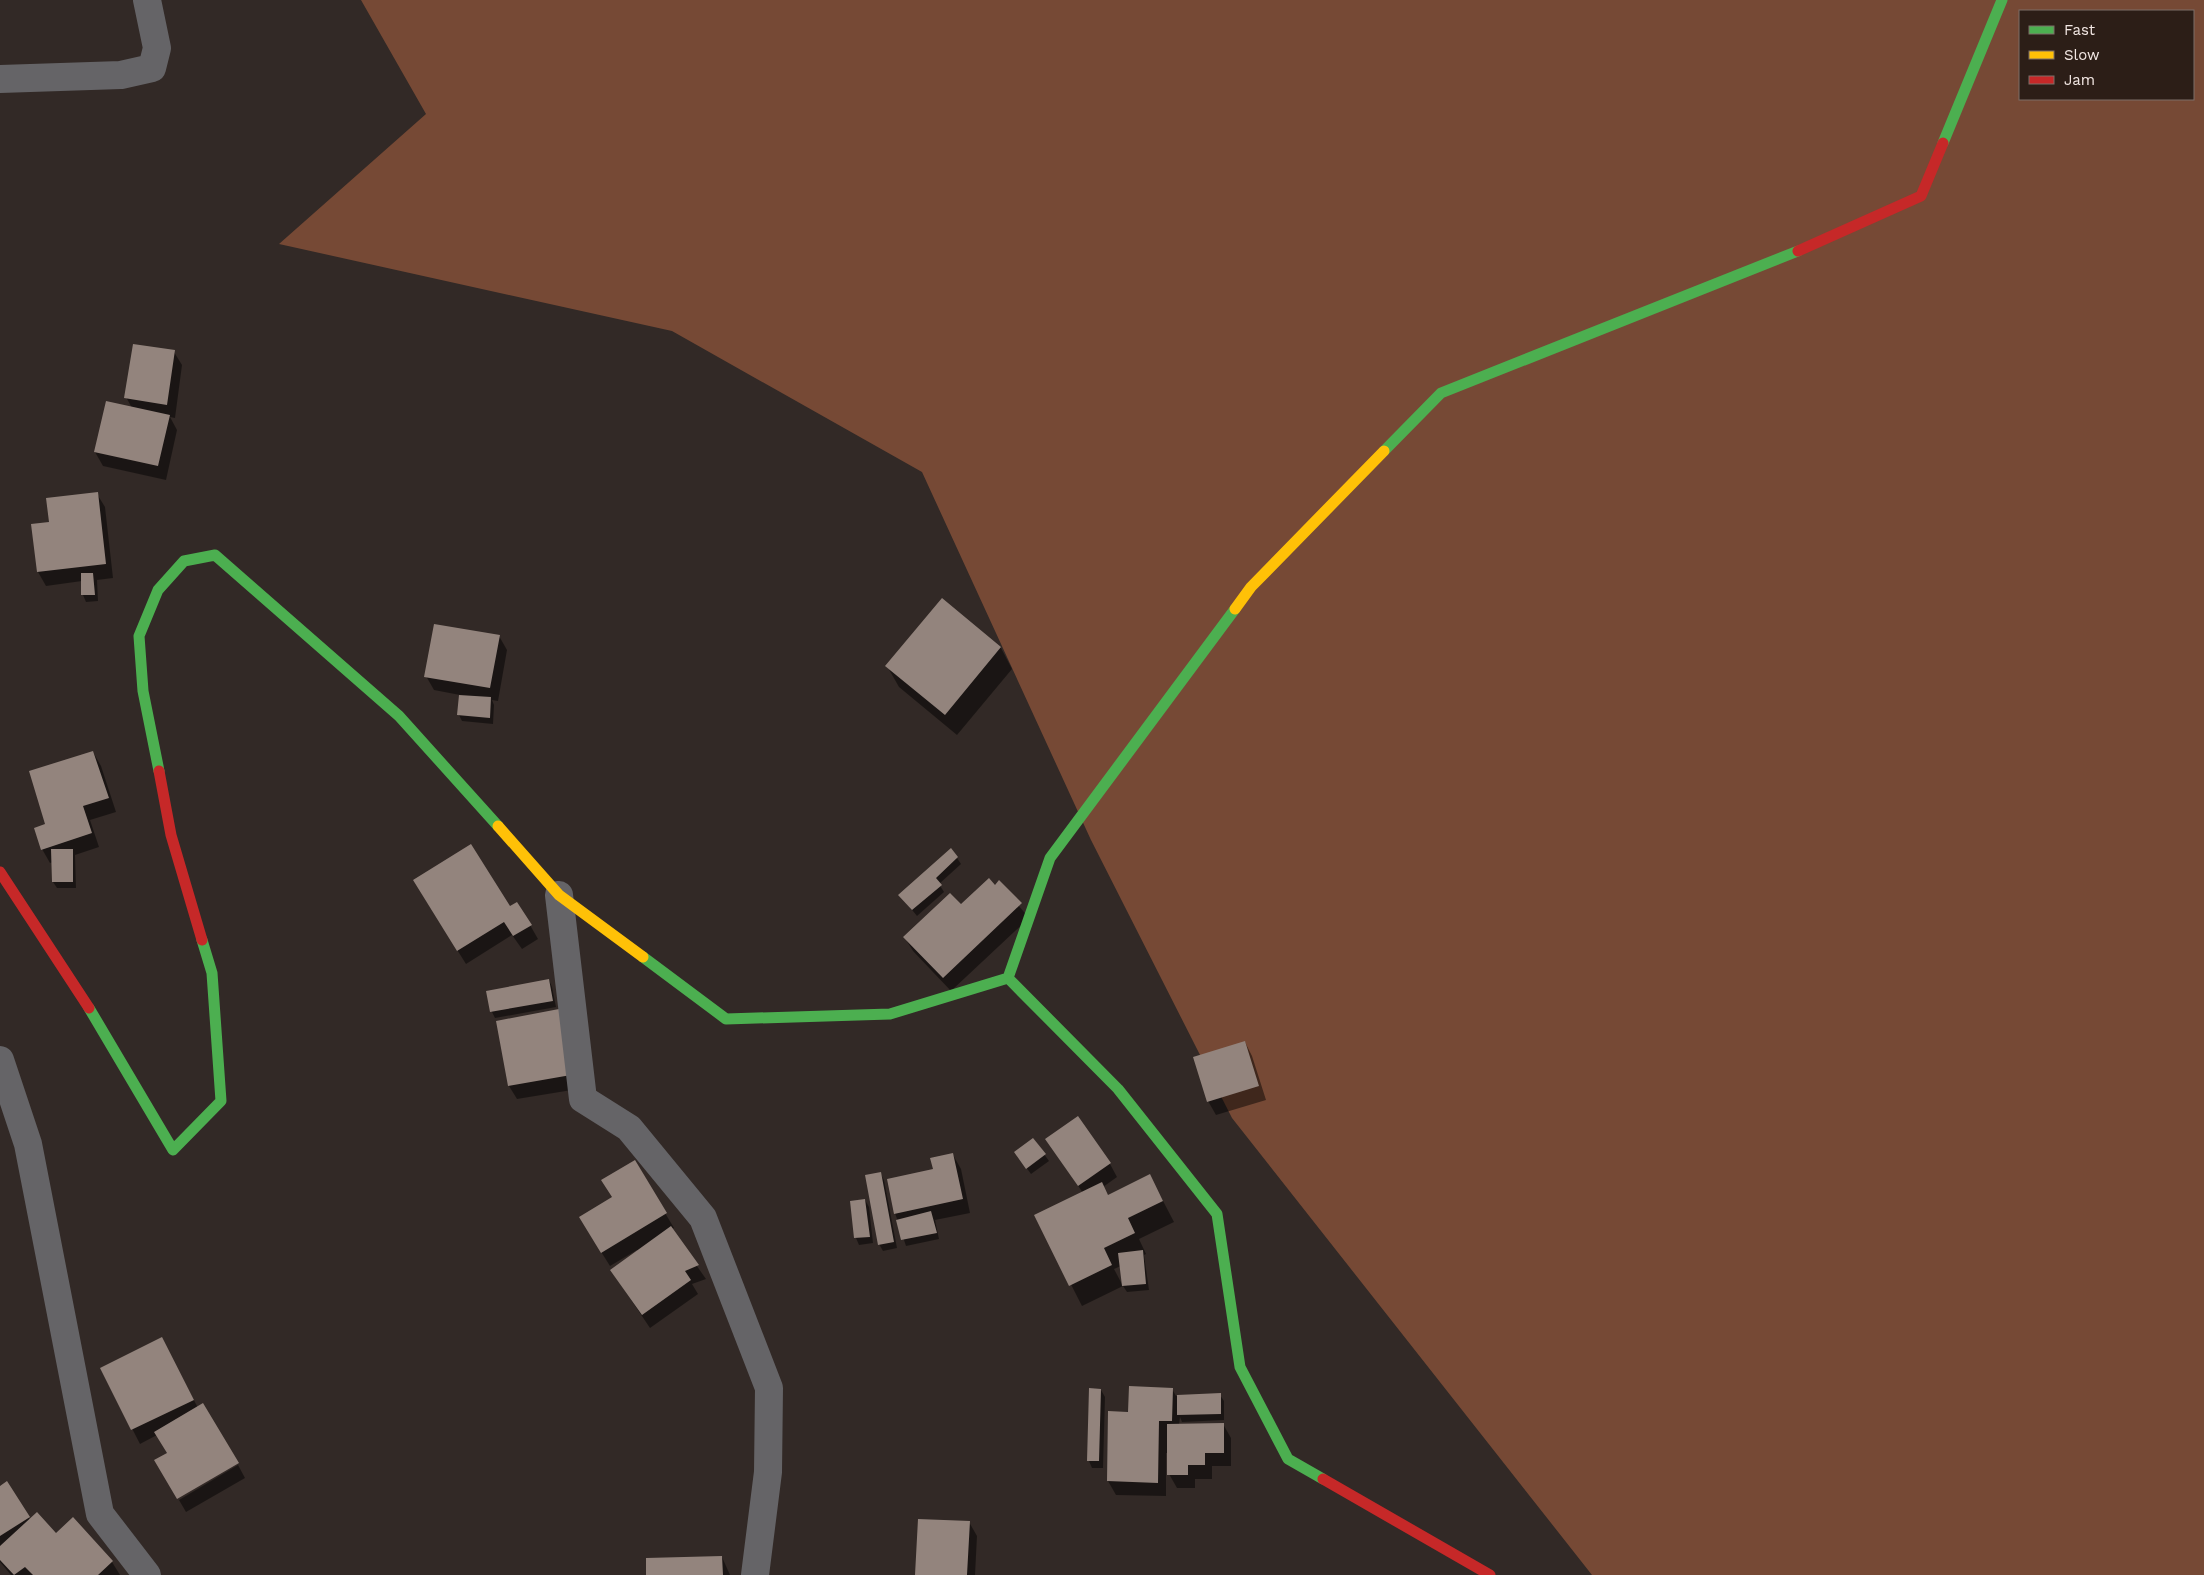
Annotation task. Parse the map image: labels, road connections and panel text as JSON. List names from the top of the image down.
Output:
{
  "legend": ["Fast", "Slow", "Jam"]
}
